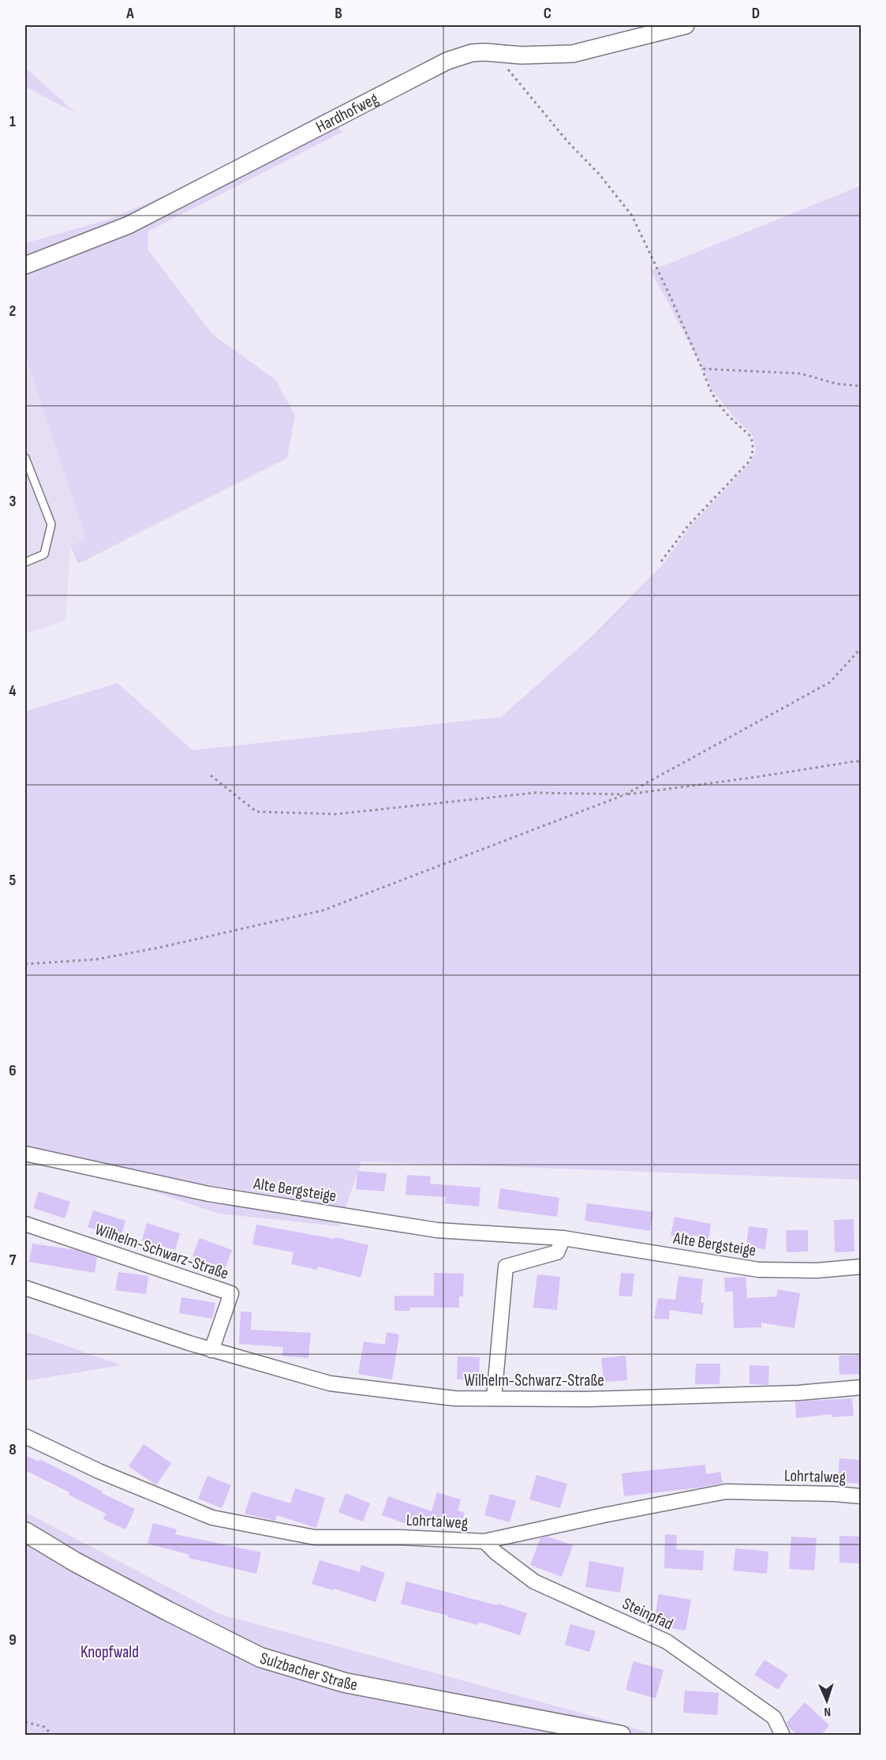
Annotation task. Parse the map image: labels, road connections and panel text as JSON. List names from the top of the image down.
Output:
{
  "streets": {
    "main road": ["Sulzbacher Straße"],
    "street": [
      "Hardhofweg",
      "Alte Bergsteige",
      "Wilhelm-Schwarz-Straße",
      "Lohrtalweg",
      "Steinpfad"
    ]
  },
  "crossings": [
    ["Lohrtalweg", "Steinpfad"]
  ],
  "parks": ["Knopfwald"],
  "north": "bottom",
  "grid": {
    "columns": [
      "A",
      "B",
      "C",
      "D"
    ],
    "rows": [
      "1",
      "2",
      "3",
      "4",
      "5",
      "6",
      "7",
      "8",
      "9"
    ]
  }
}
